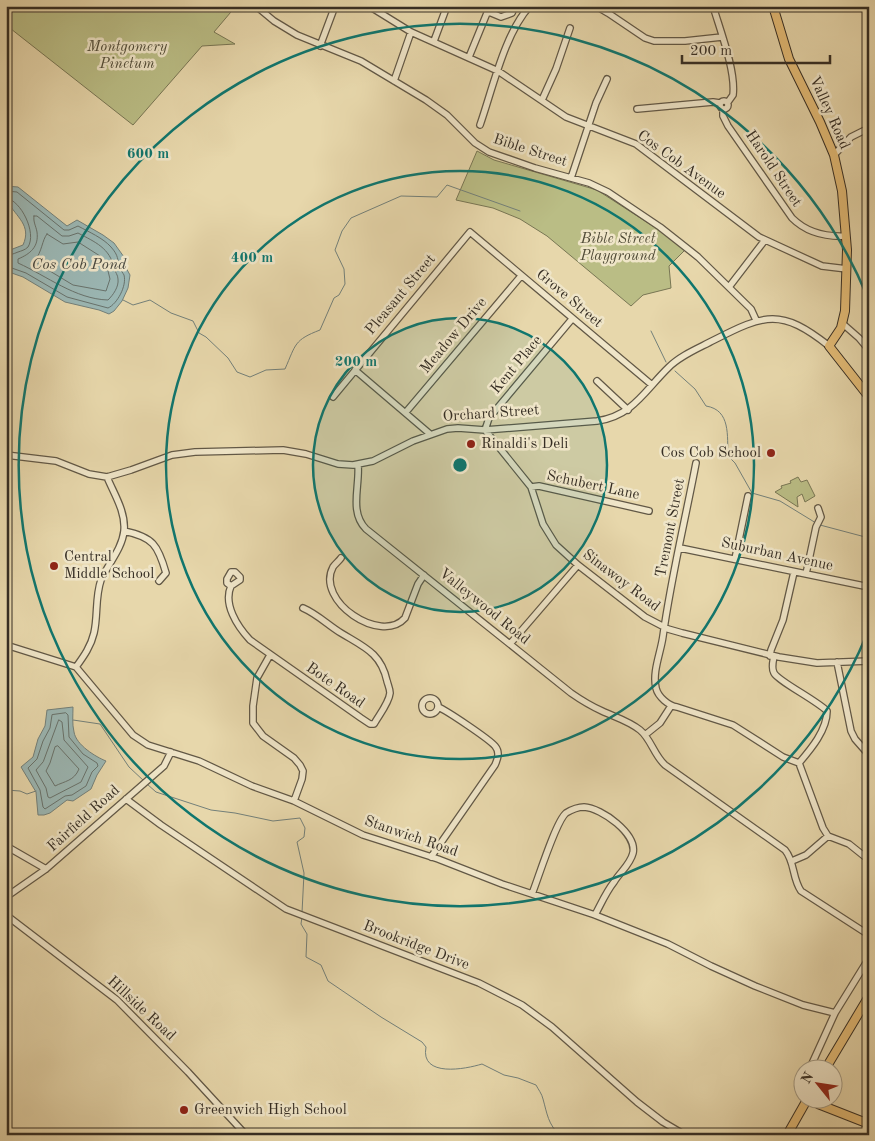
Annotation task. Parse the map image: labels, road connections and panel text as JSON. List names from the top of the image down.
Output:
{
  "streets": {
    "main road": ["Valley Road", "Orchard Street"],
    "street": [
      "Bible Street",
      "Cos Cob Avenue",
      "Harold Street",
      "Pleasant Street",
      "Grove Street",
      "Meadow Drive",
      "Kent Place",
      "Schubert Lane",
      "Tremont Street",
      "Suburban Avenue",
      "Sinawoy Road",
      "Valleywood Road",
      "Bote Road",
      "Fairfield Road",
      "Stanwich Road",
      "Brookridge Drive",
      "Hillside Road"
    ]
  },
  "crossings": [
    ["Valley Road", "Cos Cob Avenue"],
    ["Valley Road", "Harold Street"],
    ["Valley Road", "Orchard Street"],
    ["Bible Street", "Orchard Street"],
    ["Pleasant Street", "Grove Street"],
    ["Grove Street", "Meadow Drive"],
    ["Grove Street", "Kent Place"],
    ["Grove Street", "Orchard Street"],
    ["Kent Place", "Orchard Street"],
    ["Kent Place", "Sinawoy Road"],
    ["Orchard Street", "Sinawoy Road"],
    ["Orchard Street", "Valleywood Road"],
    ["Schubert Lane", "Sinawoy Road"],
    ["Tremont Street", "Suburban Avenue"],
    ["Tremont Street", "Sinawoy Road"],
    ["Fairfield Road", "Stanwich Road"],
    ["Fairfield Road", "Brookridge Drive"]
  ],
  "water": ["Cos Cob Pond"],
  "parks": ["Montgomery Pinetum", "Bible Street Playground"],
  "places": [
    "Rinaldi's Deli",
    "Cos Cob School",
    "Central Middle School",
    "Greenwich High School"
  ],
  "scale_bar": "200 m",
  "north": "top left",
  "rings": ["600 m", "400 m", "200 m"]
}
